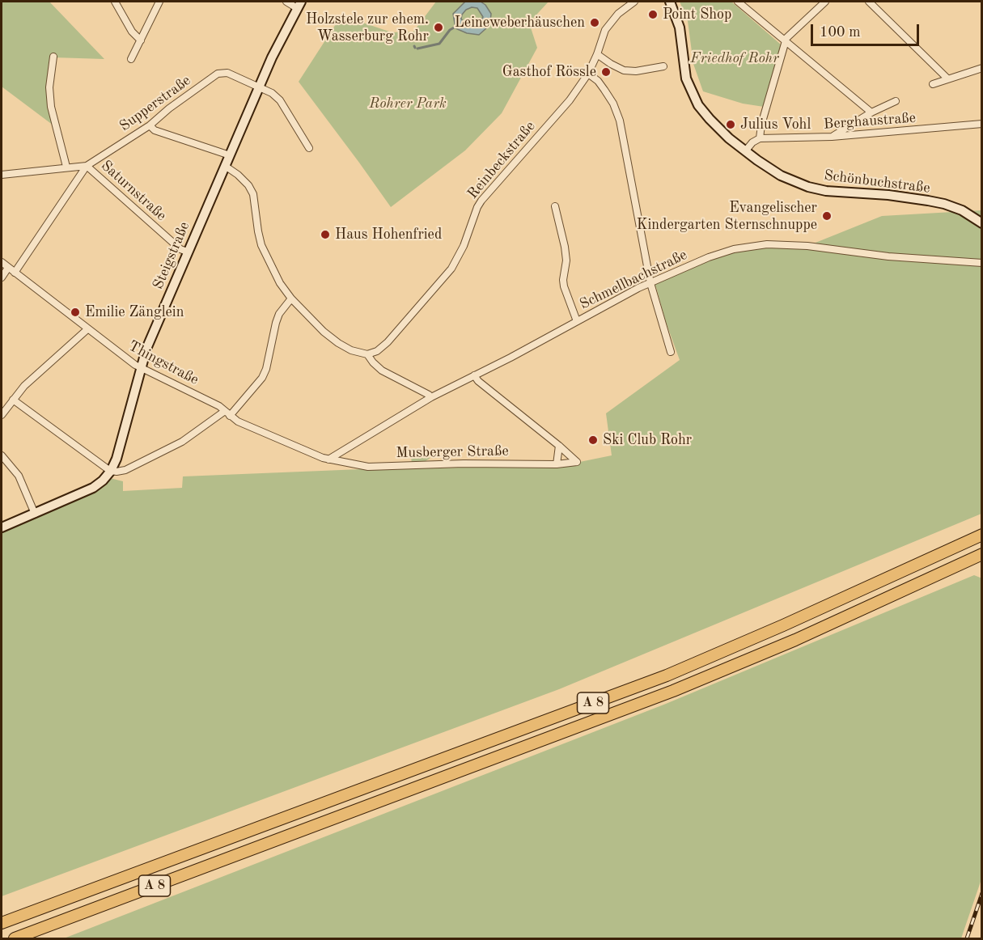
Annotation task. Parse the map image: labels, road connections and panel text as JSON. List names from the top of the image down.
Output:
{
  "streets": {
    "highway": ["A 8"],
    "street": [
      "Supperstraße",
      "Berghaustraße",
      "Reinbeckstraße",
      "Schönbuchstraße",
      "Saturnstraße",
      "Steigstraße",
      "Schmellbachstraße",
      "Thingstraße",
      "Musberger Straße"
    ]
  },
  "crossings": [
    ["Supperstraße", "Saturnstraße"],
    ["Supperstraße", "Steigstraße"],
    ["Saturnstraße", "Steigstraße"],
    ["Steigstraße", "Thingstraße"],
    ["Schmellbachstraße", "Thingstraße"],
    ["Schmellbachstraße", "Musberger Straße"],
    ["Thingstraße", "Musberger Straße"]
  ],
  "parks": ["Friedhof Rohr", "Rohrer Park"],
  "places": [
    "Point Shop",
    "Leineweberhäuschen",
    "Holzstele zur ehem. Wasserburg Rohr",
    "Gasthof Rössle",
    "Julius Vohl",
    "Evangelischer Kindergarten Sternschnuppe",
    "Haus Hohenfried",
    "Emilie Zänglein",
    "Ski Club Rohr"
  ],
  "scale_bar": "100 m"
}
